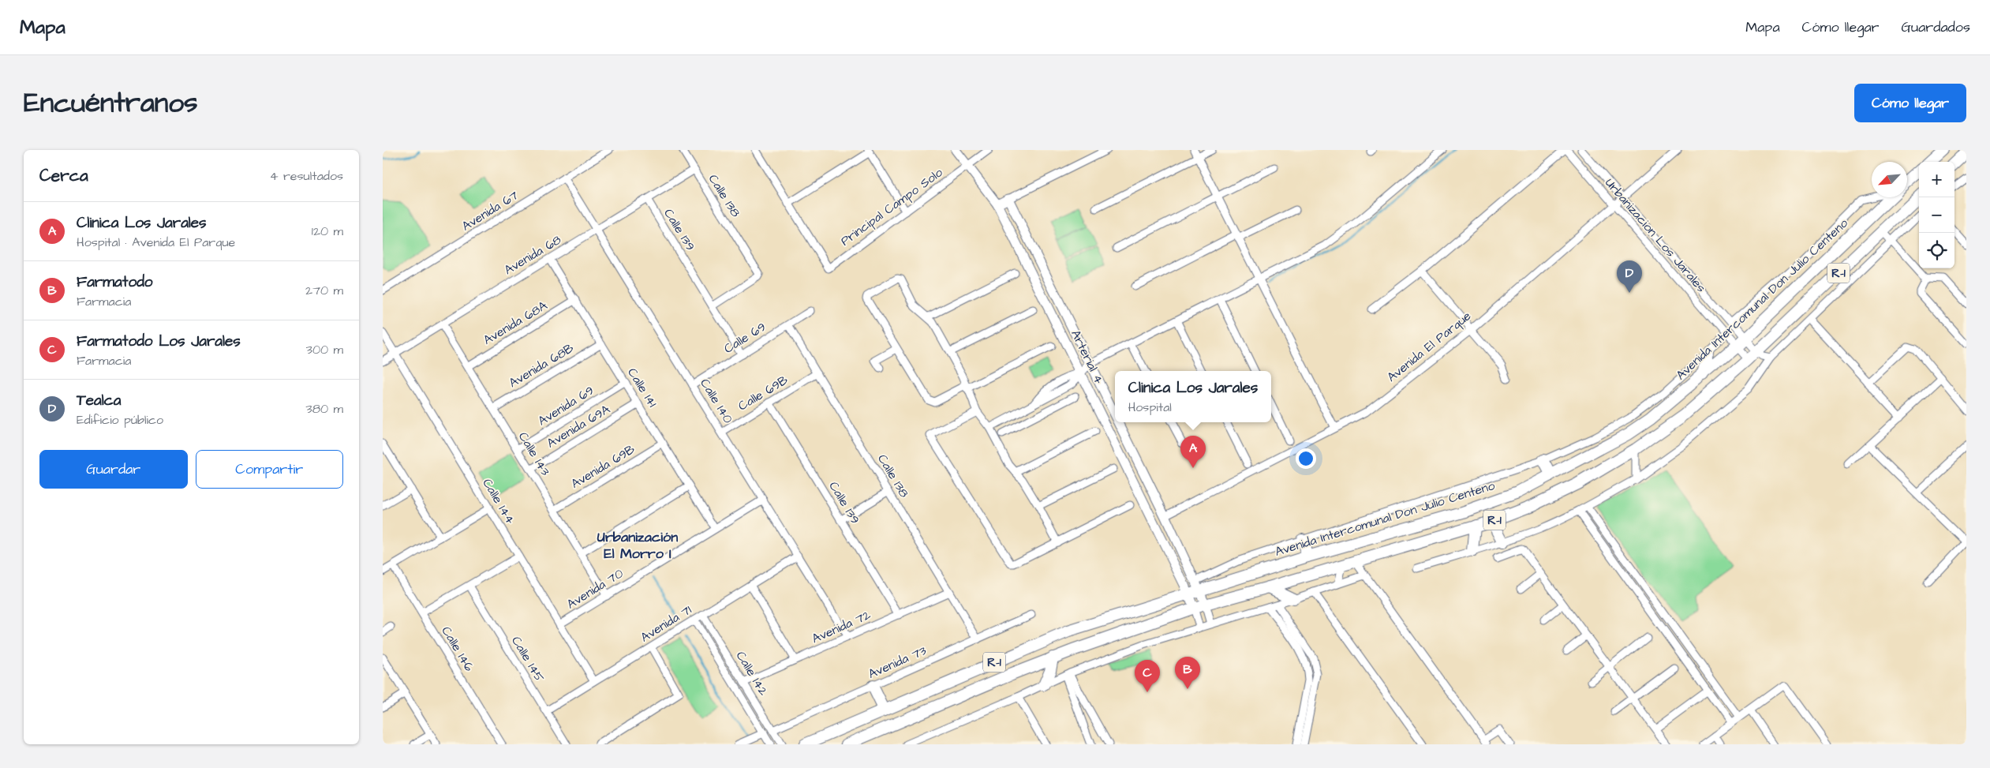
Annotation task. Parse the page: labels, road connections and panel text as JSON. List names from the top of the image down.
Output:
{
  "streets": {
    "main road": ["R-1", "Avenida Intercomunal Don Julio Centeno"],
    "street": [
      "Calle 138",
      "Principal Campo Solo",
      "Avenida 67",
      "Calle 139",
      "Urbanizacion Los Jarales",
      "Avenida 68",
      "Avenida 68A",
      "Calle 69",
      "Avenida El Parque",
      "Arterial 4",
      "Avenida 68B",
      "Calle 141",
      "Calle 69B",
      "Calle 140",
      "Avenida 69",
      "Avenida 69A",
      "Calle 143",
      "Avenida 69B",
      "Calle 144",
      "Avenida 70",
      "Avenida 71",
      "Avenida 72",
      "Calle 146",
      "Calle 145",
      "Avenida 73",
      "Calle 142"
    ]
  },
  "crossings": [
    ["Calle 138", "Calle 139"],
    ["Calle 138", "Avenida 68"],
    ["Calle 138", "Calle 69"],
    ["Calle 138", "Calle 69B"],
    ["Calle 138", "Avenida 72"],
    ["Calle 138", "Avenida 73"],
    ["Principal Campo Solo", "Arterial 4"],
    ["Avenida 67", "Calle 140"],
    ["Calle 139", "Avenida 68"],
    ["Calle 139", "Calle 69"],
    ["Calle 139", "Calle 69B"],
    ["Calle 139", "Avenida 72"],
    ["Urbanizacion Los Jarales", "R-1"],
    ["Urbanizacion Los Jarales", "Avenida Intercomunal Don Julio Centeno"],
    ["Urbanizacion Los Jarales", "Avenida El Parque"],
    ["Avenida 68", "Calle 141"],
    ["Avenida 68", "Calle 140"],
    ["Avenida 68", "Calle 143"],
    ["Avenida 68", "Calle 144"],
    ["R-1", "Arterial 4"],
    ["Avenida Intercomunal Don Julio Centeno", "Arterial 4"],
    ["Avenida 68A", "Calle 141"],
    ["Avenida 68A", "Calle 143"],
    ["Calle 69", "Calle 140"],
    ["Avenida El Parque", "Arterial 4"],
    ["Avenida 68B", "Calle 141"],
    ["Avenida 68B", "Calle 143"],
    ["Calle 141", "Avenida 69"],
    ["Calle 141", "Avenida 69A"],
    ["Calle 141", "Avenida 69B"],
    ["Calle 141", "Avenida 70"],
    ["Calle 69B", "Calle 140"],
    ["Calle 140", "Avenida 70"],
    ["Calle 140", "Avenida 71"],
    ["Calle 140", "Avenida 72"],
    ["Avenida 69", "Calle 143"],
    ["Avenida 69A", "Calle 143"],
    ["Calle 143", "Avenida 69B"],
    ["Calle 143", "Avenida 70"],
    ["Calle 144", "Avenida 70"],
    ["Calle 144", "Avenida 71"],
    ["Avenida 71", "Calle 145"],
    ["Avenida 71", "Calle 142"],
    ["Avenida 72", "Calle 142"],
    ["Avenida 73", "Calle 142"]
  ],
  "districts": ["Urbanización El Morro I"],
  "north": "bottom left",
  "page": {
    "header": "Mapa",
    "nav": ["Mapa", "Cómo llegar", "Guardados"],
    "title": "Encuéntranos",
    "buttons": [
      "Cómo llegar",
      ["Guardar", "Compartir"]
    ],
    "heading": ["Cerca", "4 resultados"],
    "map_buttons": ["+", "−"],
    "list": [
      {
        "mark": "A",
        "name": "Clinica Los Jarales",
        "note": "Hospital · Avenida El Parque",
        "value": "120 m"
      },
      {
        "mark": "B",
        "name": "Farmatodo",
        "note": "Farmacia",
        "value": "270 m"
      },
      {
        "mark": "C",
        "name": "Farmatodo Los Jarales",
        "note": "Farmacia",
        "value": "300 m"
      },
      {
        "mark": "D",
        "name": "Tealca",
        "note": "Edificio público",
        "value": "380 m"
      }
    ],
    "pins": [
      "D",
      "A",
      "B",
      "C"
    ],
    "popup": ["Clinica Los Jarales", "Hospital"]
  }
}
